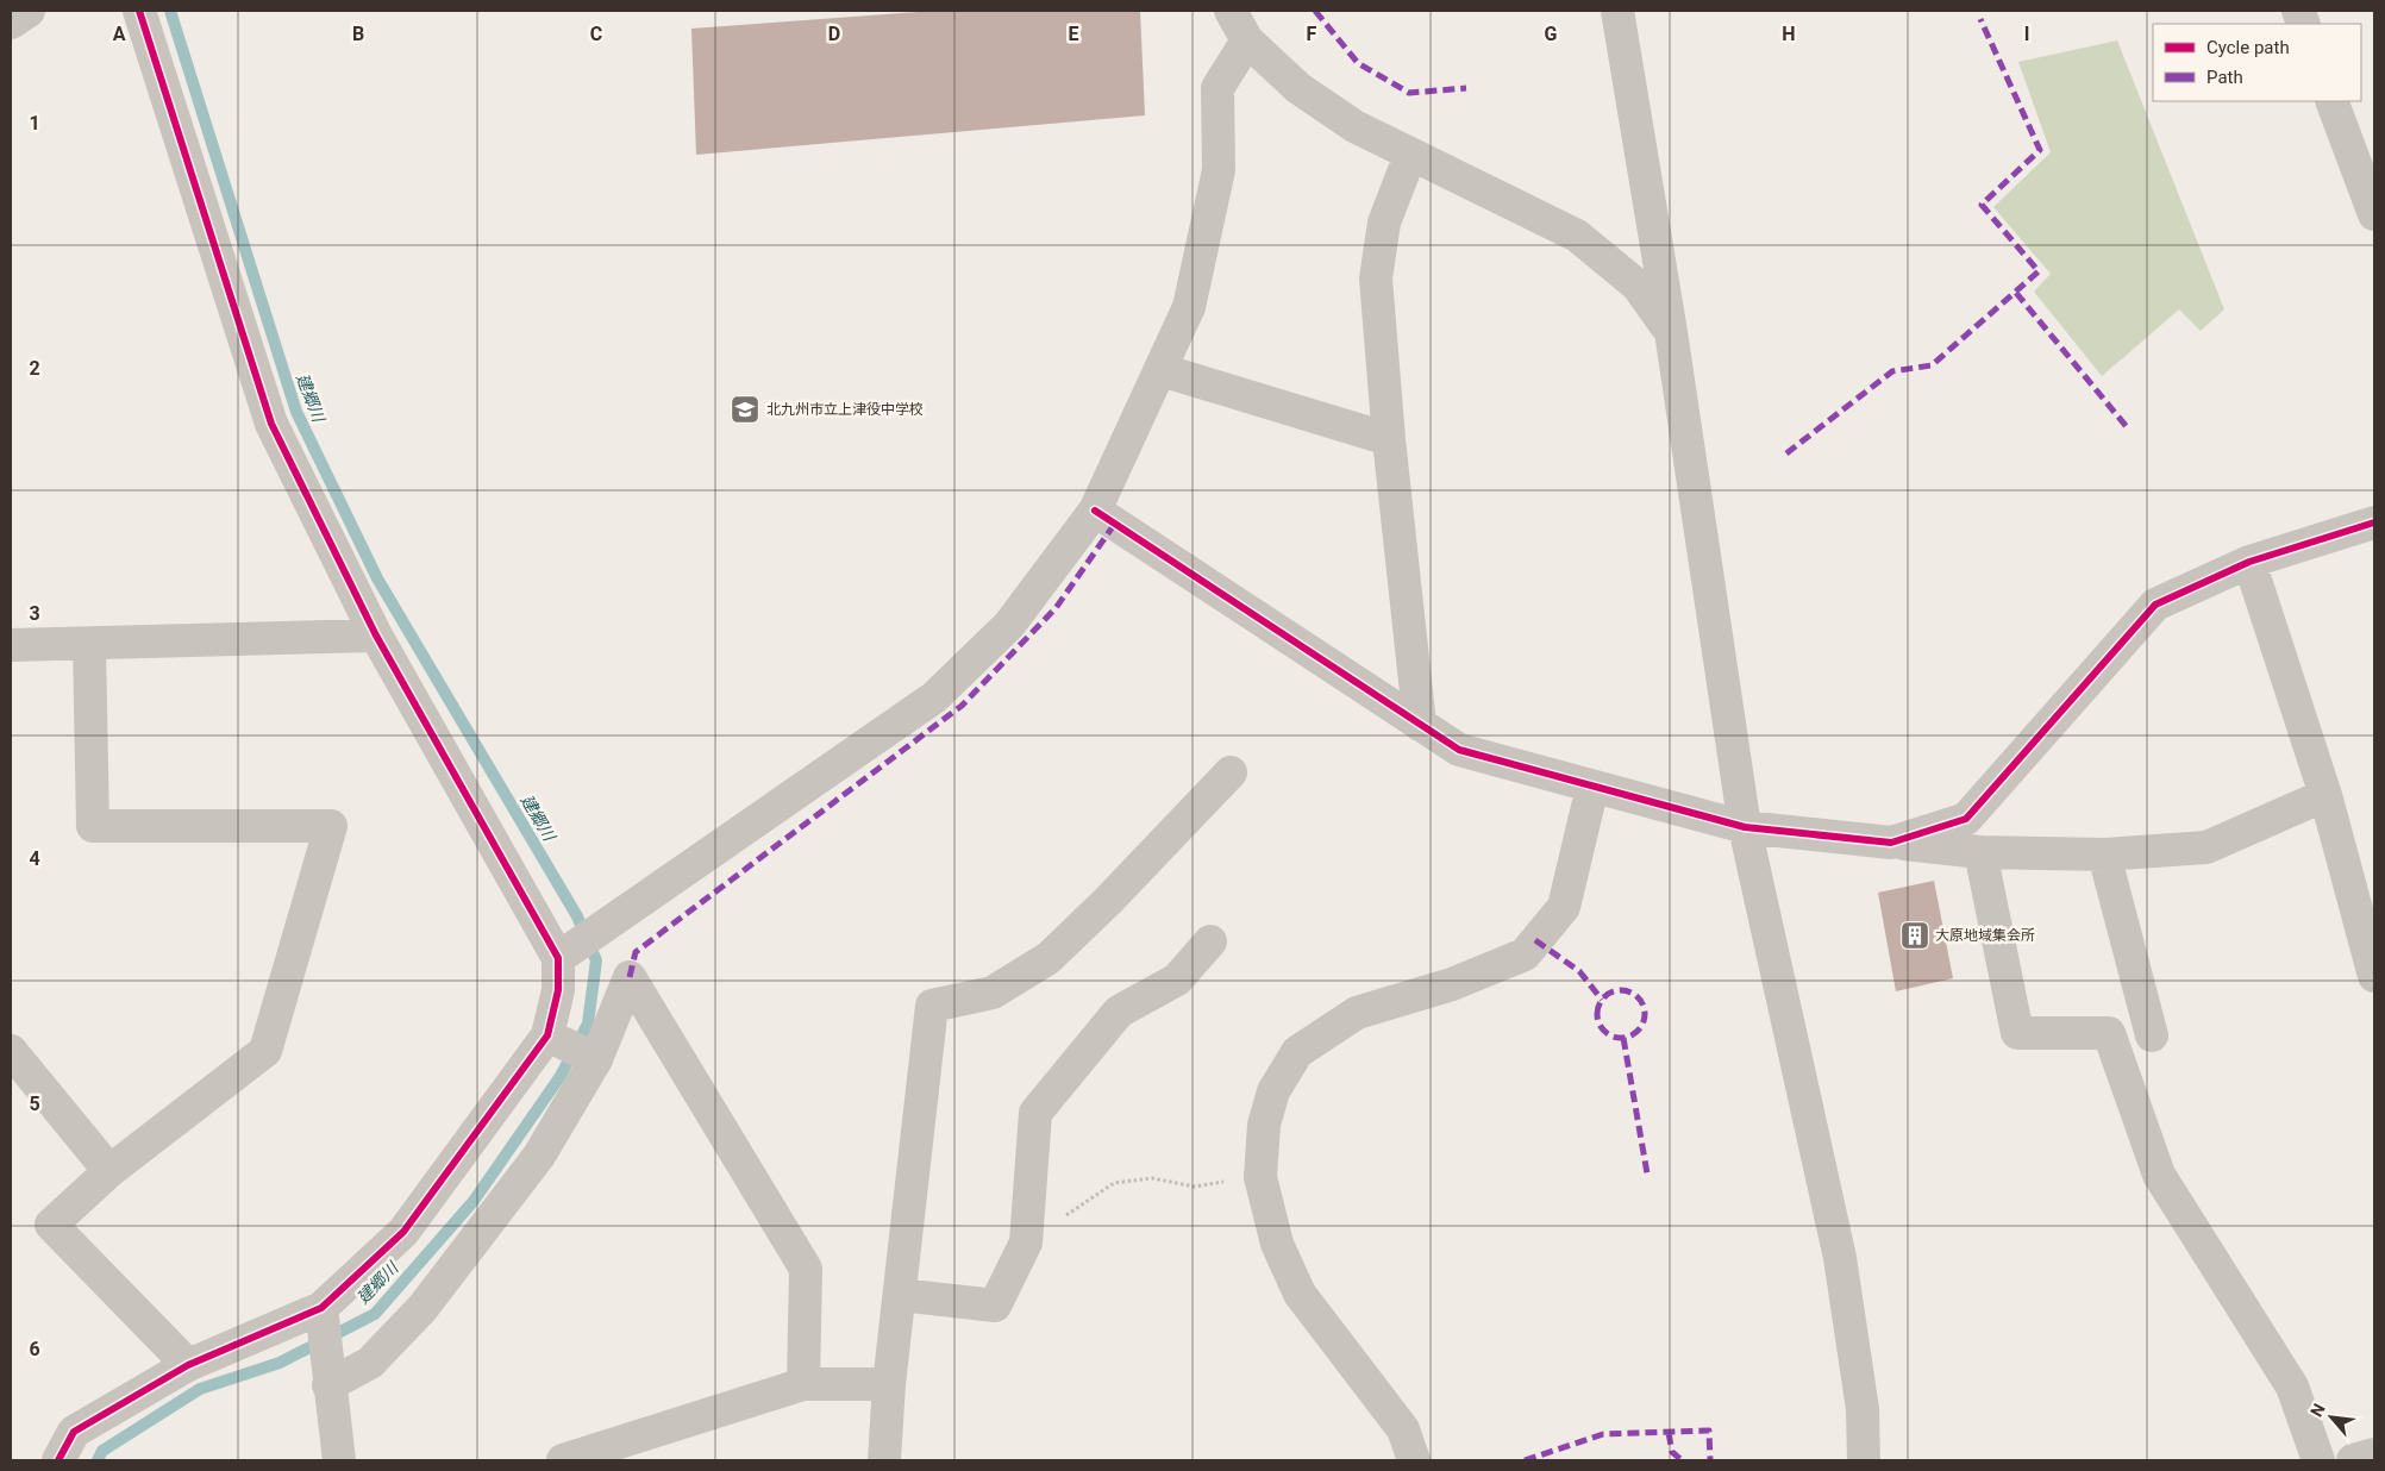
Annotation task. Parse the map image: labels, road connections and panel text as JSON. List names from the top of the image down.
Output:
{
  "water": ["建郷川"],
  "places": {
    "school or university": ["北九州市立上津役中学校"],
    "building": ["大原地域集会所"]
  },
  "legend": ["Cycle path", "Path"],
  "north": "top left",
  "grid": {
    "columns": [
      "A",
      "B",
      "C",
      "D",
      "E",
      "F",
      "G",
      "H",
      "I"
    ],
    "rows": [
      "1",
      "2",
      "3",
      "4",
      "5",
      "6"
    ]
  }
}
